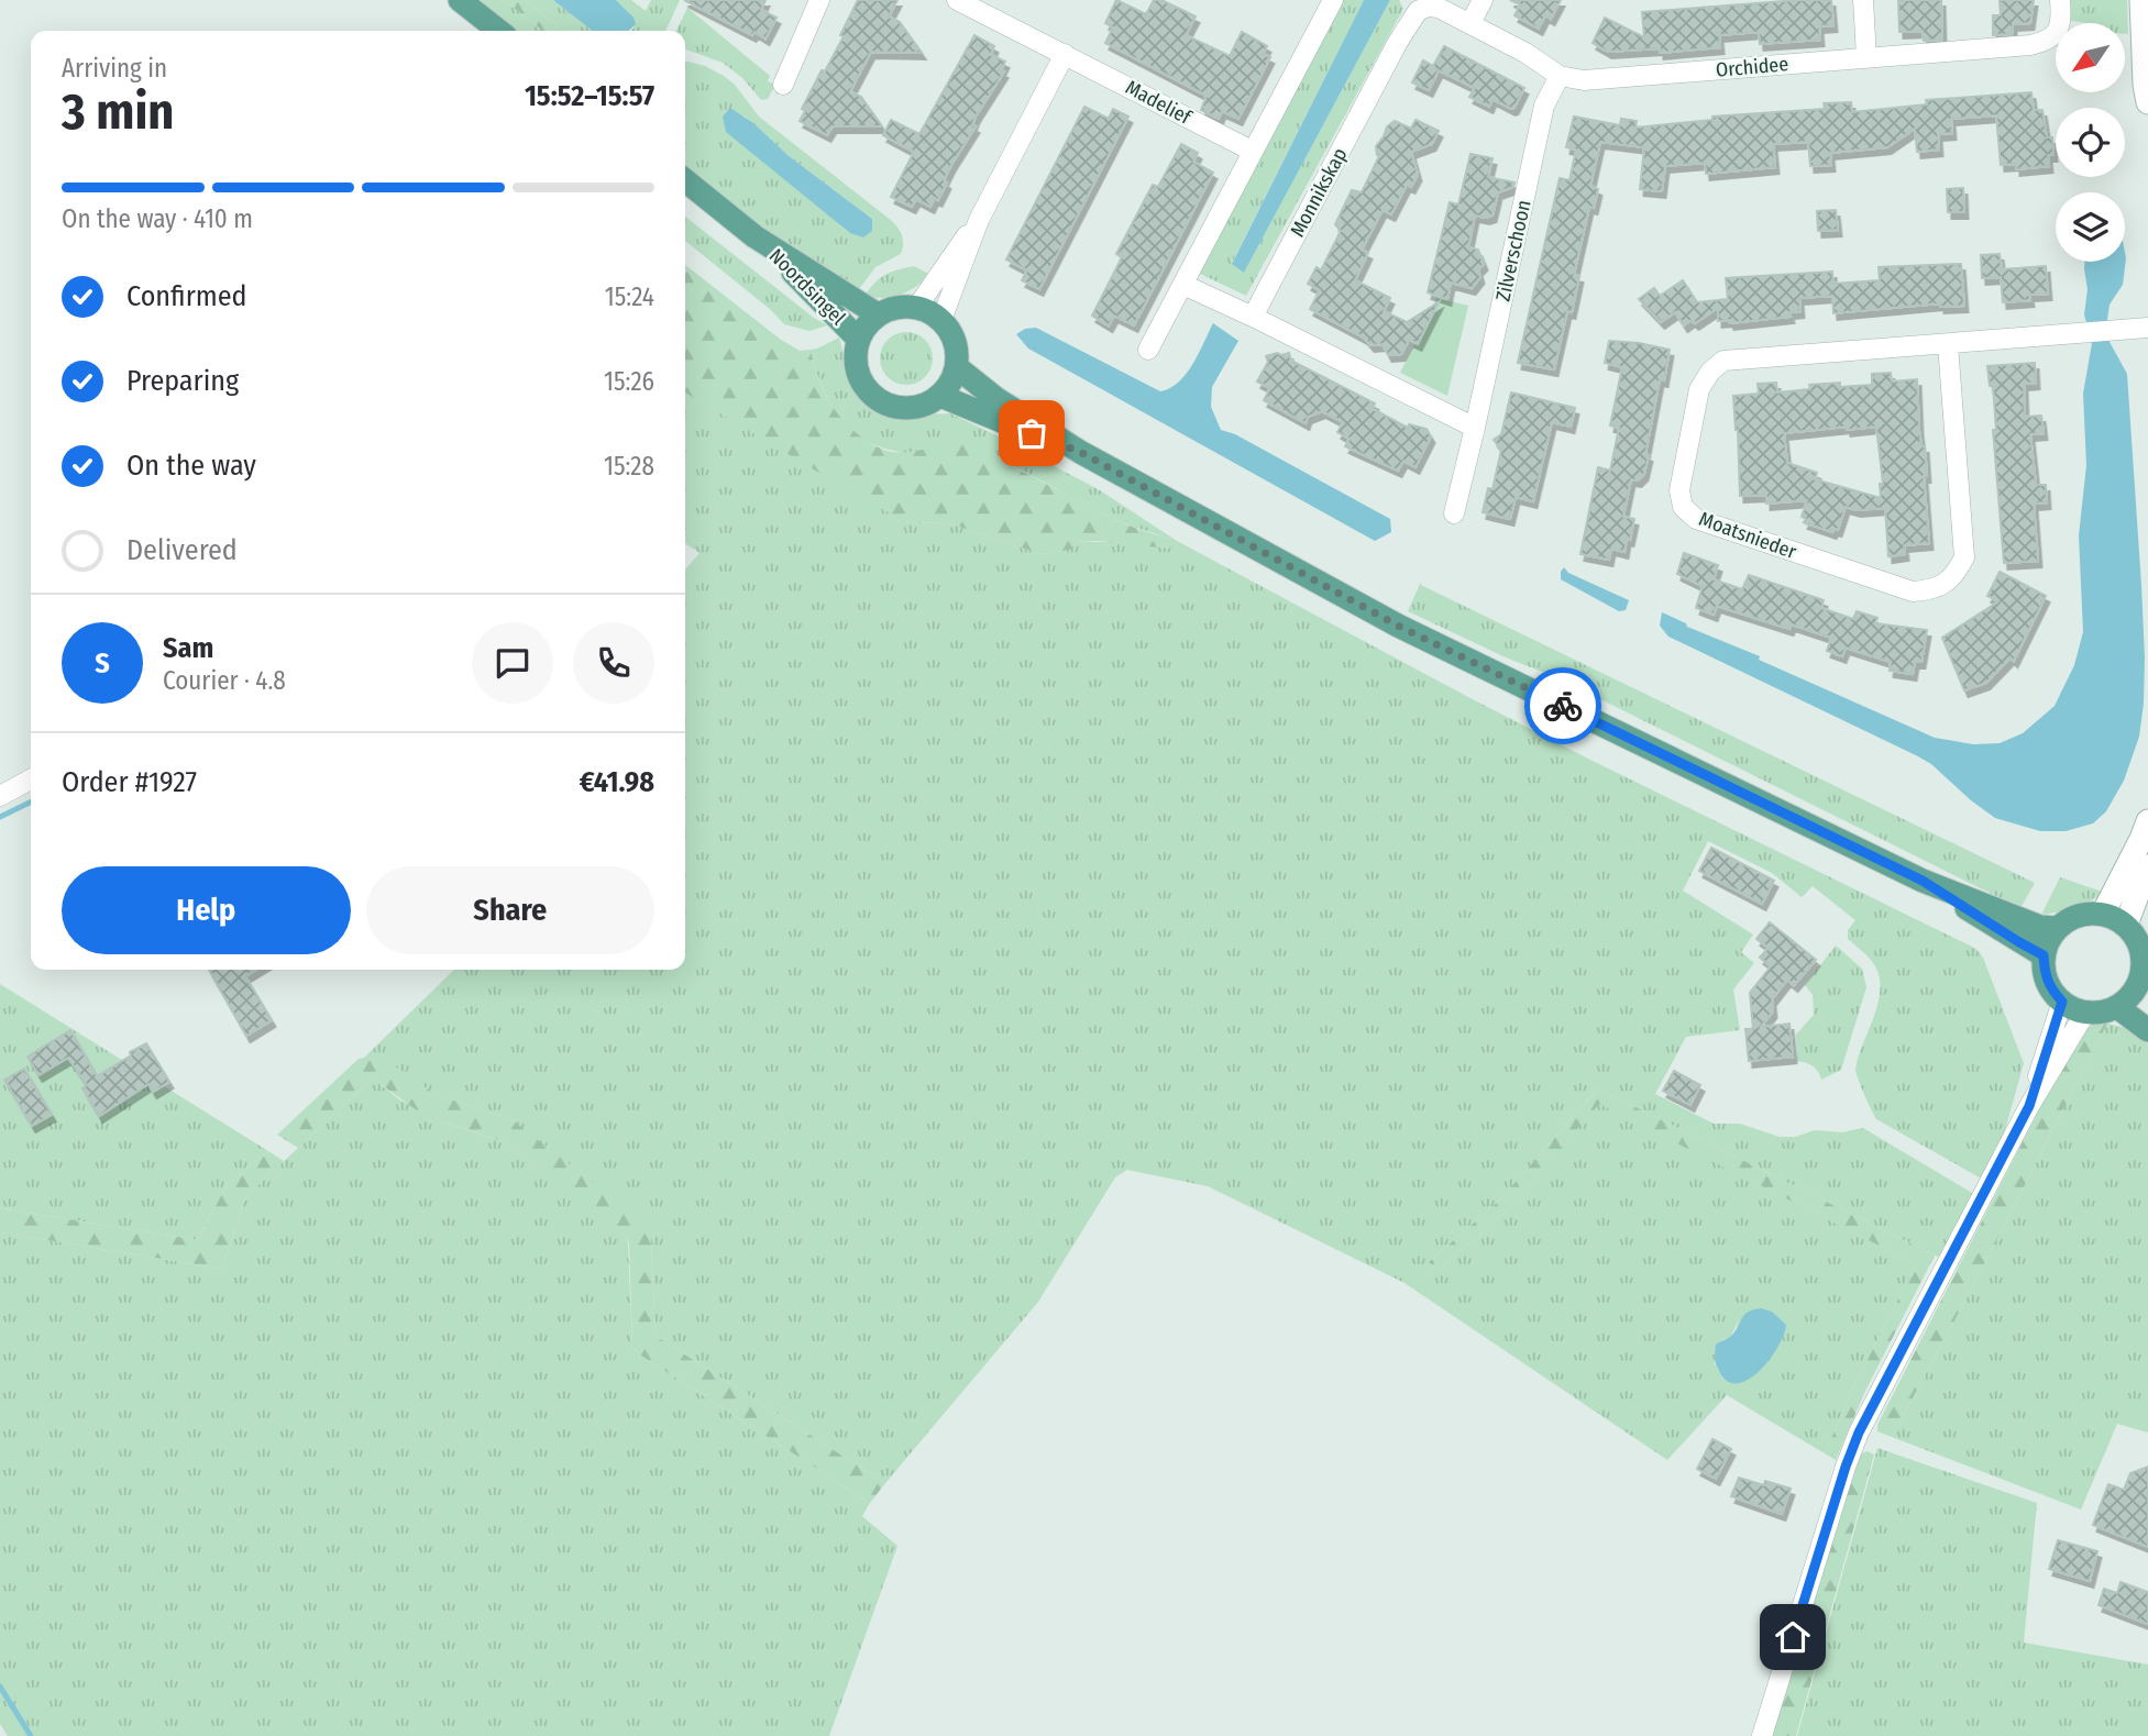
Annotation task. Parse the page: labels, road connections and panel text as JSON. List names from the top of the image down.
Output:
{
  "streets": {
    "main road": ["Noordsingel"],
    "street": [
      "Orchidee",
      "Madelief",
      "Monnikskap",
      "Zilverschoon",
      "Moatsnieder"
    ]
  },
  "crossings": [
    ["Orchidee", "Monnikskap"],
    ["Orchidee", "Zilverschoon"]
  ],
  "north": "bottom left",
  "page": {
    "heading": ["3 min", "Arriving in", "15:52–15:57"],
    "panel": [
      "Sam",
      "Courier · 4.8",
      "Order #1927",
      "€41.98"
    ],
    "bar": "On the way · 410 m",
    "list": [
      ["Confirmed", "15:24"],
      ["Preparing", "15:26"],
      ["On the way", "15:28"],
      "Delivered"
    ],
    "round": "S",
    "buttons": ["Help", "Share"]
  }
}
